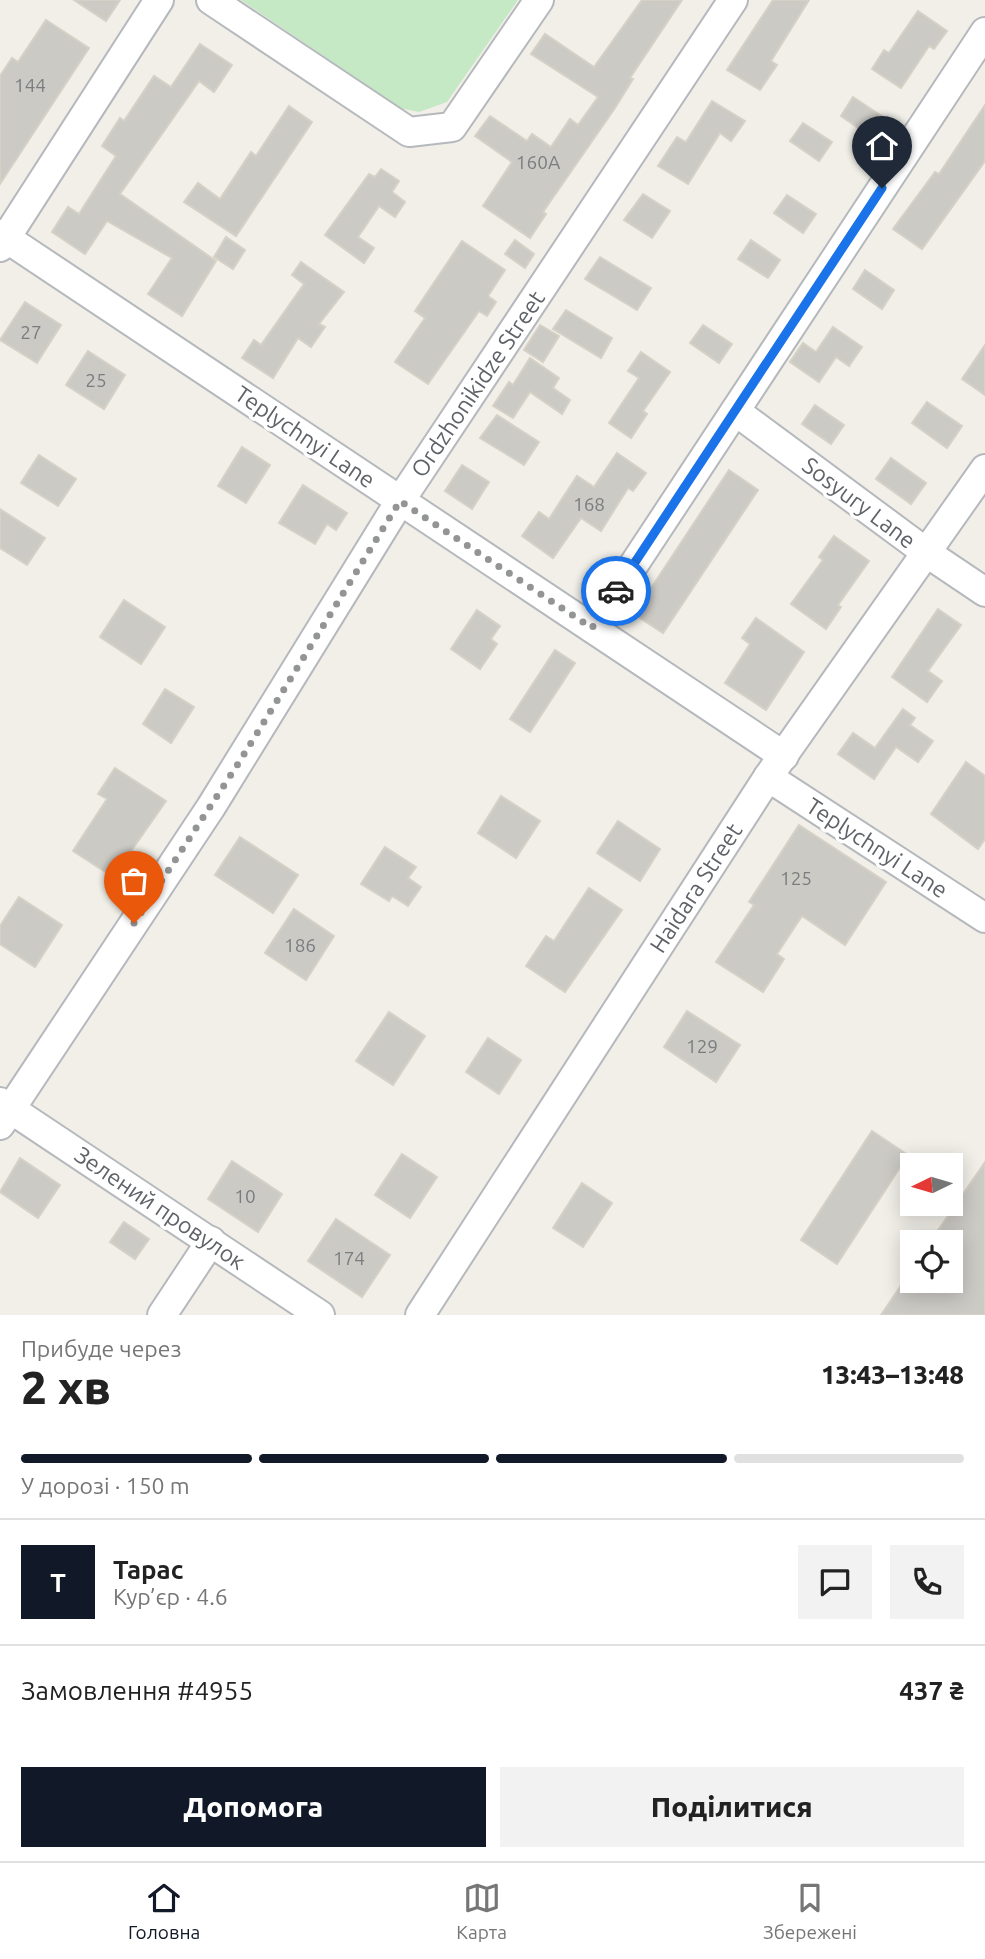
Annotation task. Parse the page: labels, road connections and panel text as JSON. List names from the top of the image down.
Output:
{
  "streets": {
    "street": [
      "Ordzhonikidze Street",
      "Teplychnyi Lane",
      "Sosyury Lane",
      "Haidara Street",
      "Зелений провулок"
    ]
  },
  "crossings": [
    ["Ordzhonikidze Street", "Teplychnyi Lane"],
    ["Ordzhonikidze Street", "Зелений провулок"],
    ["Teplychnyi Lane", "Haidara Street"],
    ["Sosyury Lane", "Haidara Street"]
  ],
  "house_numbers": [
    "144",
    "160А",
    "27",
    "25",
    "168",
    "125",
    "186",
    "129",
    "10",
    "174"
  ],
  "north": "left",
  "page": {
    "heading": ["2 хв", "Прибуде через", "13:43–13:48"],
    "panel": [
      "Тарас",
      "Кур’єр · 4.6",
      "Замовлення #4955",
      "437 ₴"
    ],
    "bar": "У дорозі · 150 m",
    "round": "Т",
    "buttons": ["Допомога", "Поділитися"],
    "tabs": ["Головна", "Карта", "Збережені"]
  }
}
